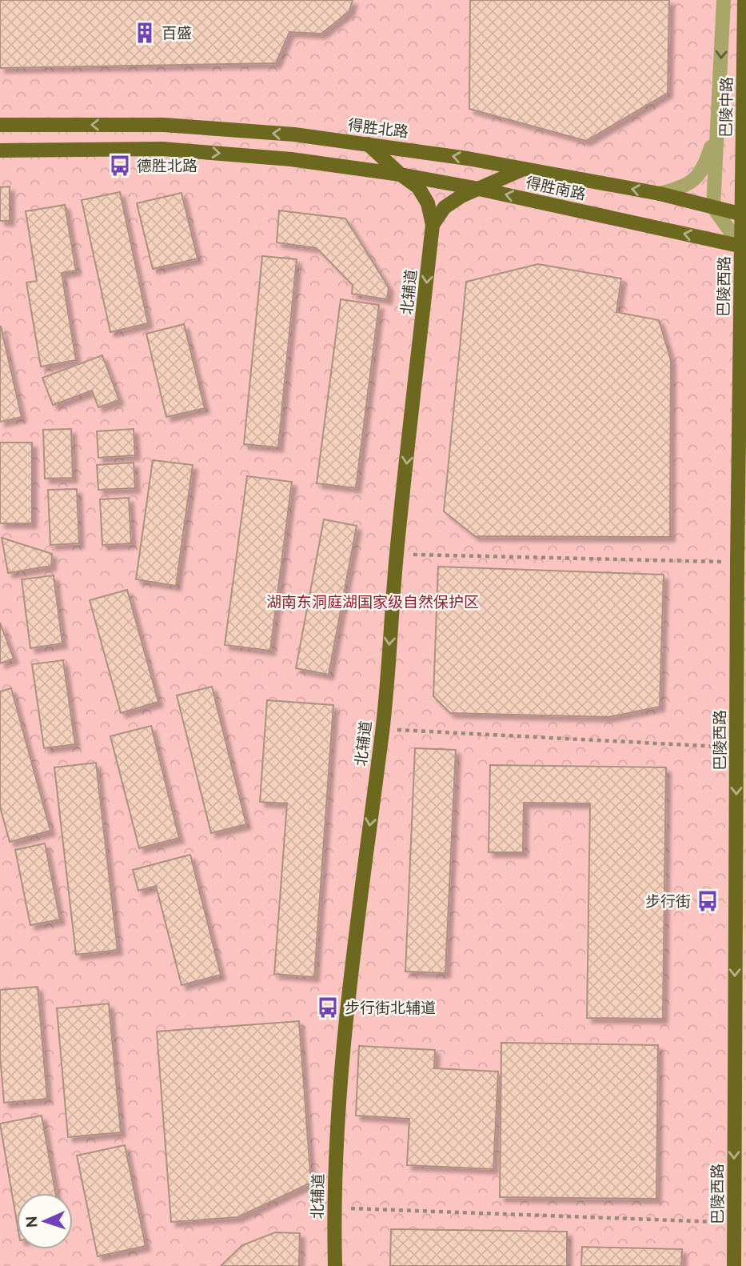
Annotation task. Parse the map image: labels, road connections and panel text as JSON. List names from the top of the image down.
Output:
{
  "streets": {
    "main road": [
      "巴陵中路",
      "得胜北路",
      "得胜南路",
      "巴陵西路",
      "北辅道"
    ]
  },
  "crossings": [
    ["巴陵中路", "得胜北路"],
    ["巴陵中路", "巴陵西路"],
    ["得胜北路", "巴陵西路"],
    ["得胜南路", "巴陵西路"]
  ],
  "one_way": ["得胜南路", "巴陵西路", "北辅道"],
  "parks": ["湖南东洞庭湖国家级自然保护区"],
  "places": {
    "building": ["百盛"],
    "bus stop": ["德胜北路", "步行街", "步行街北辅道"]
  },
  "north": "left"
}
